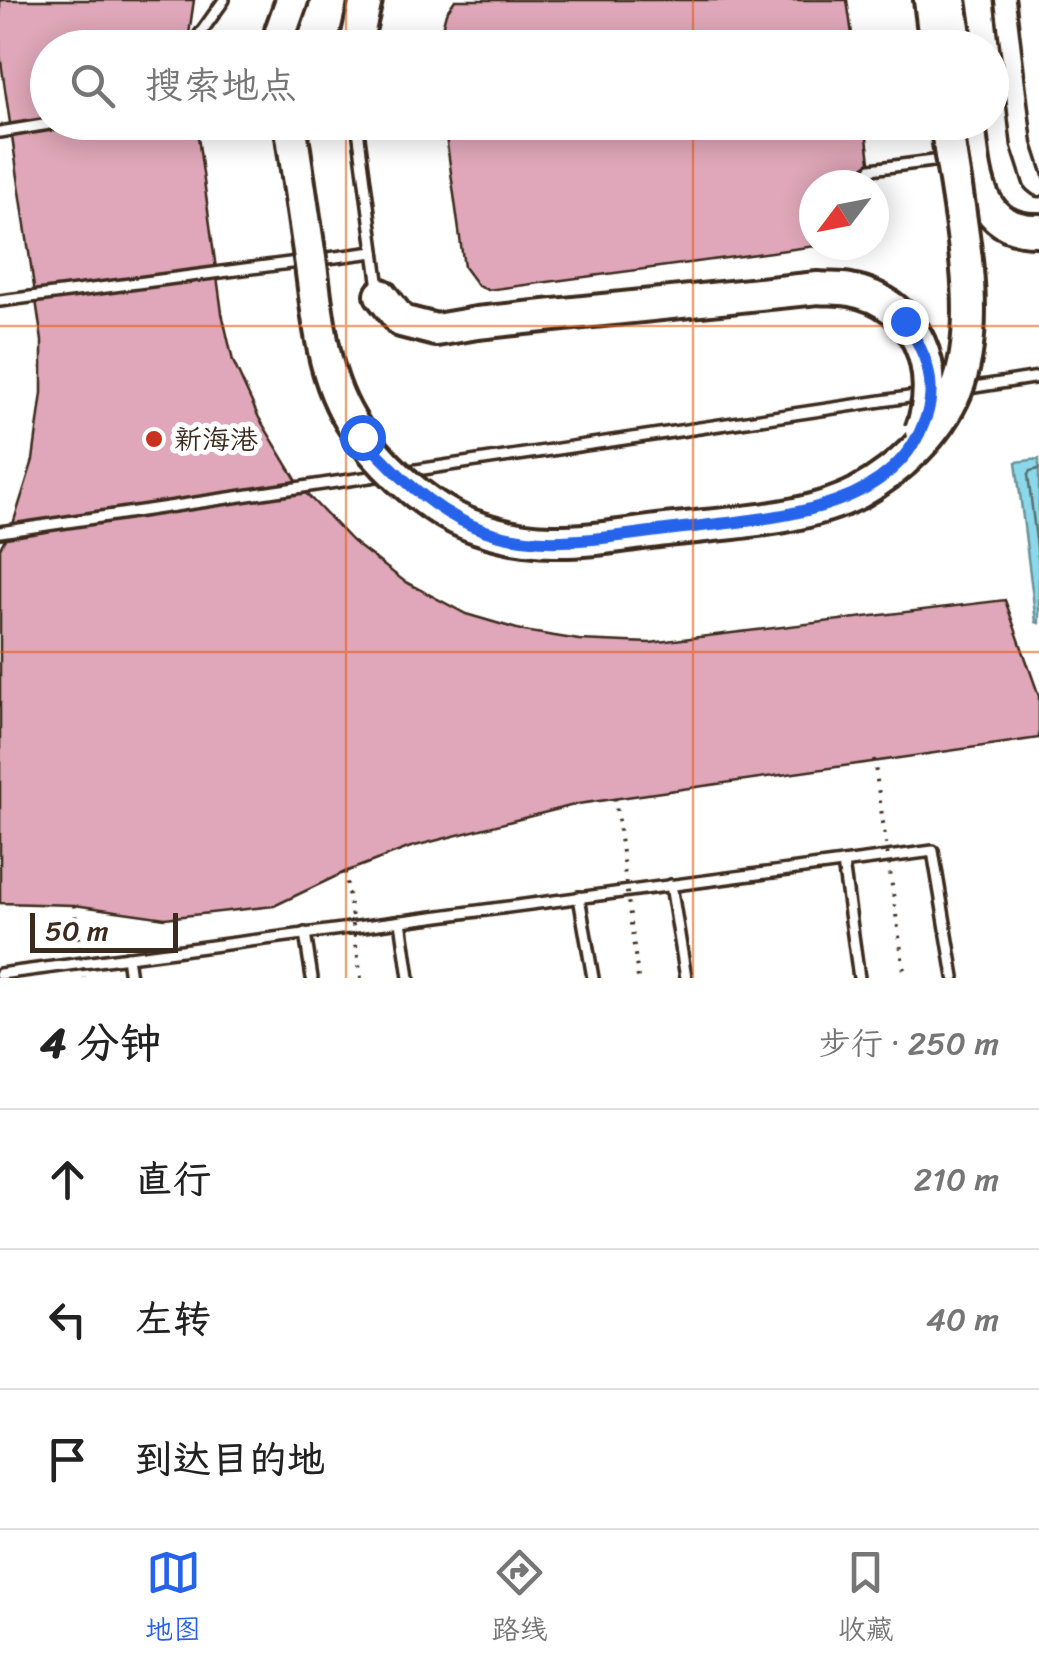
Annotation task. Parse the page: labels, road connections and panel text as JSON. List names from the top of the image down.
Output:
{
  "places": ["新海港"],
  "scale_bar": "50 m",
  "north": "bottom left",
  "page": {
    "search": "搜索地点",
    "scale": "50 m",
    "heading": ["4 分钟", "步行 · 250 m"],
    "list": [
      ["直行", "210 m"],
      ["左转", "40 m"],
      "到达目的地"
    ],
    "nav": ["地图", "路线", "收藏"]
  }
}
